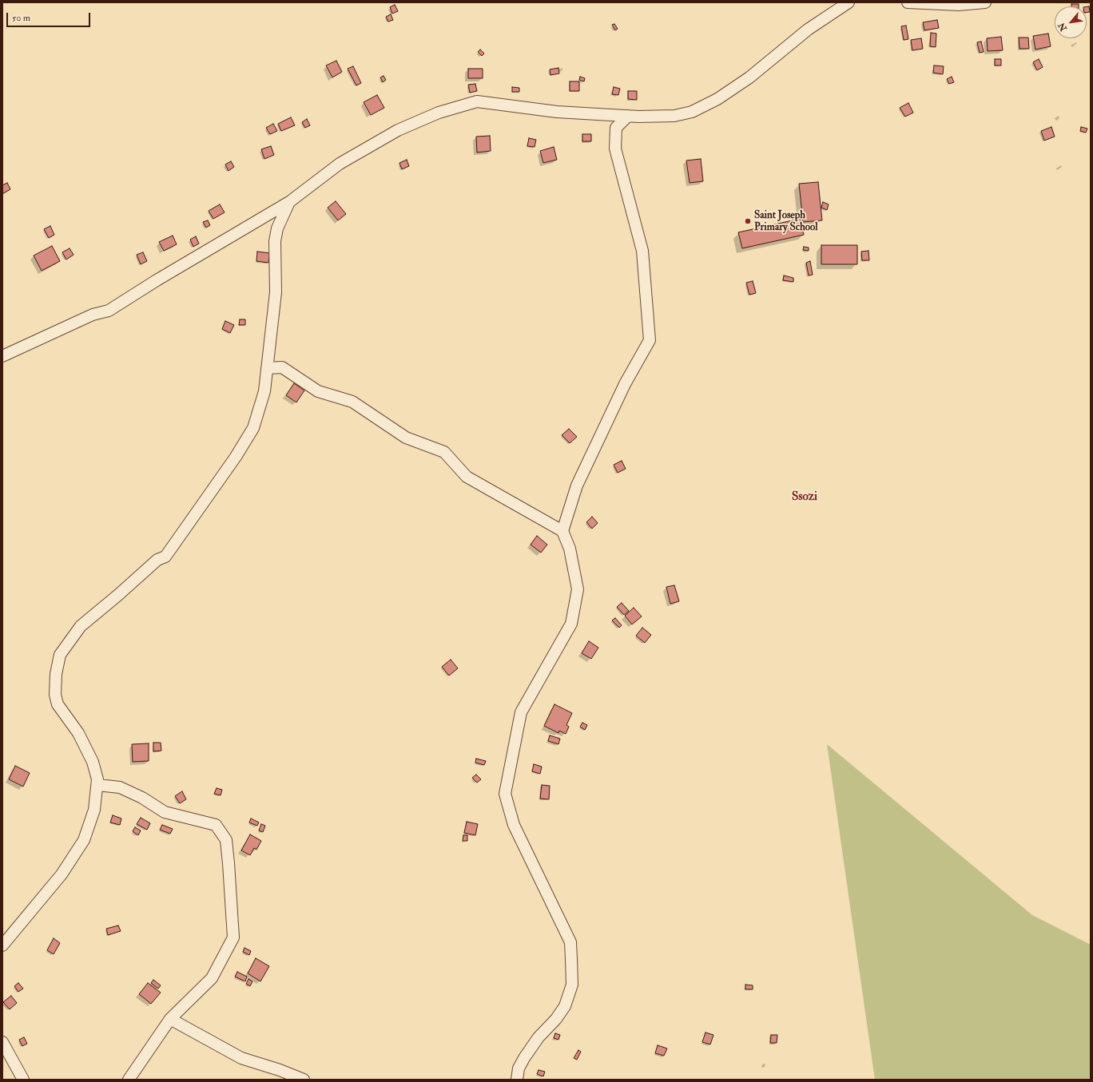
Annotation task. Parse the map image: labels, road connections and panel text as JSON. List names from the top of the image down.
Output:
{
  "districts": ["Ssozi"],
  "places": ["Saint Joseph Primary School"],
  "scale_bar": "50 m",
  "north": "bottom left"
}
